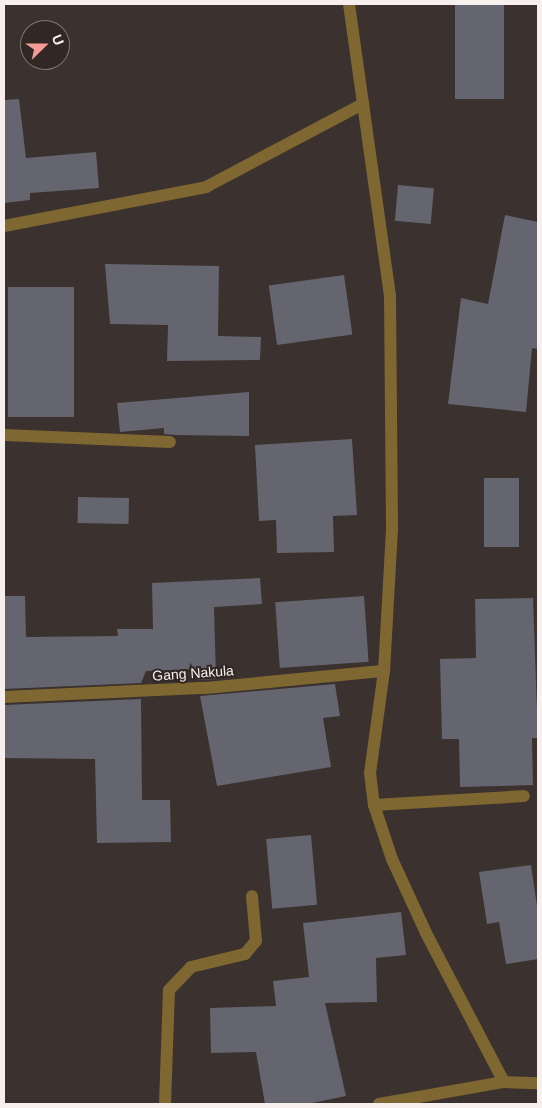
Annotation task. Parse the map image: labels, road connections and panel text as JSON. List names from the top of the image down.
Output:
{
  "streets": {
    "street": ["Gang Nakula"]
  },
  "north": "right"
}
